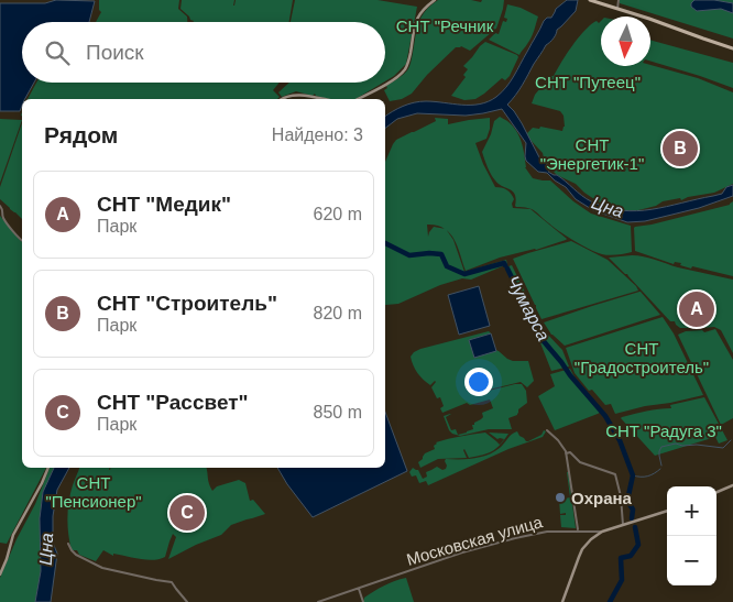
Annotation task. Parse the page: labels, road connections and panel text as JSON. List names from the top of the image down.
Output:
{
  "streets": {
    "street": ["Московская улица"]
  },
  "water": ["Цна", "Чумарса"],
  "parks": [
    "СНТ \"Речник",
    "СНТ \"Путеец\"",
    "СНТ \"Энергетик-1\"",
    "СНТ \"Градостроитель\"",
    "СНТ \"Радуга 3\"",
    "СНТ \"Пенсионер\""
  ],
  "places": ["Охрана"],
  "north": "bottom",
  "page": {
    "search": "Поиск",
    "heading": ["Рядом", "Найдено: 3"],
    "pins": ["B", "A", "C"],
    "list": [
      {
        "mark": "A",
        "name": "СНТ \"Медик\"",
        "note": "Парк",
        "value": "620 m"
      },
      {
        "mark": "B",
        "name": "СНТ \"Строитель\"",
        "note": "Парк",
        "value": "820 m"
      },
      {
        "mark": "C",
        "name": "СНТ \"Рассвет\"",
        "note": "Парк",
        "value": "850 m"
      }
    ],
    "map_buttons": ["+", "−"]
  }
}
